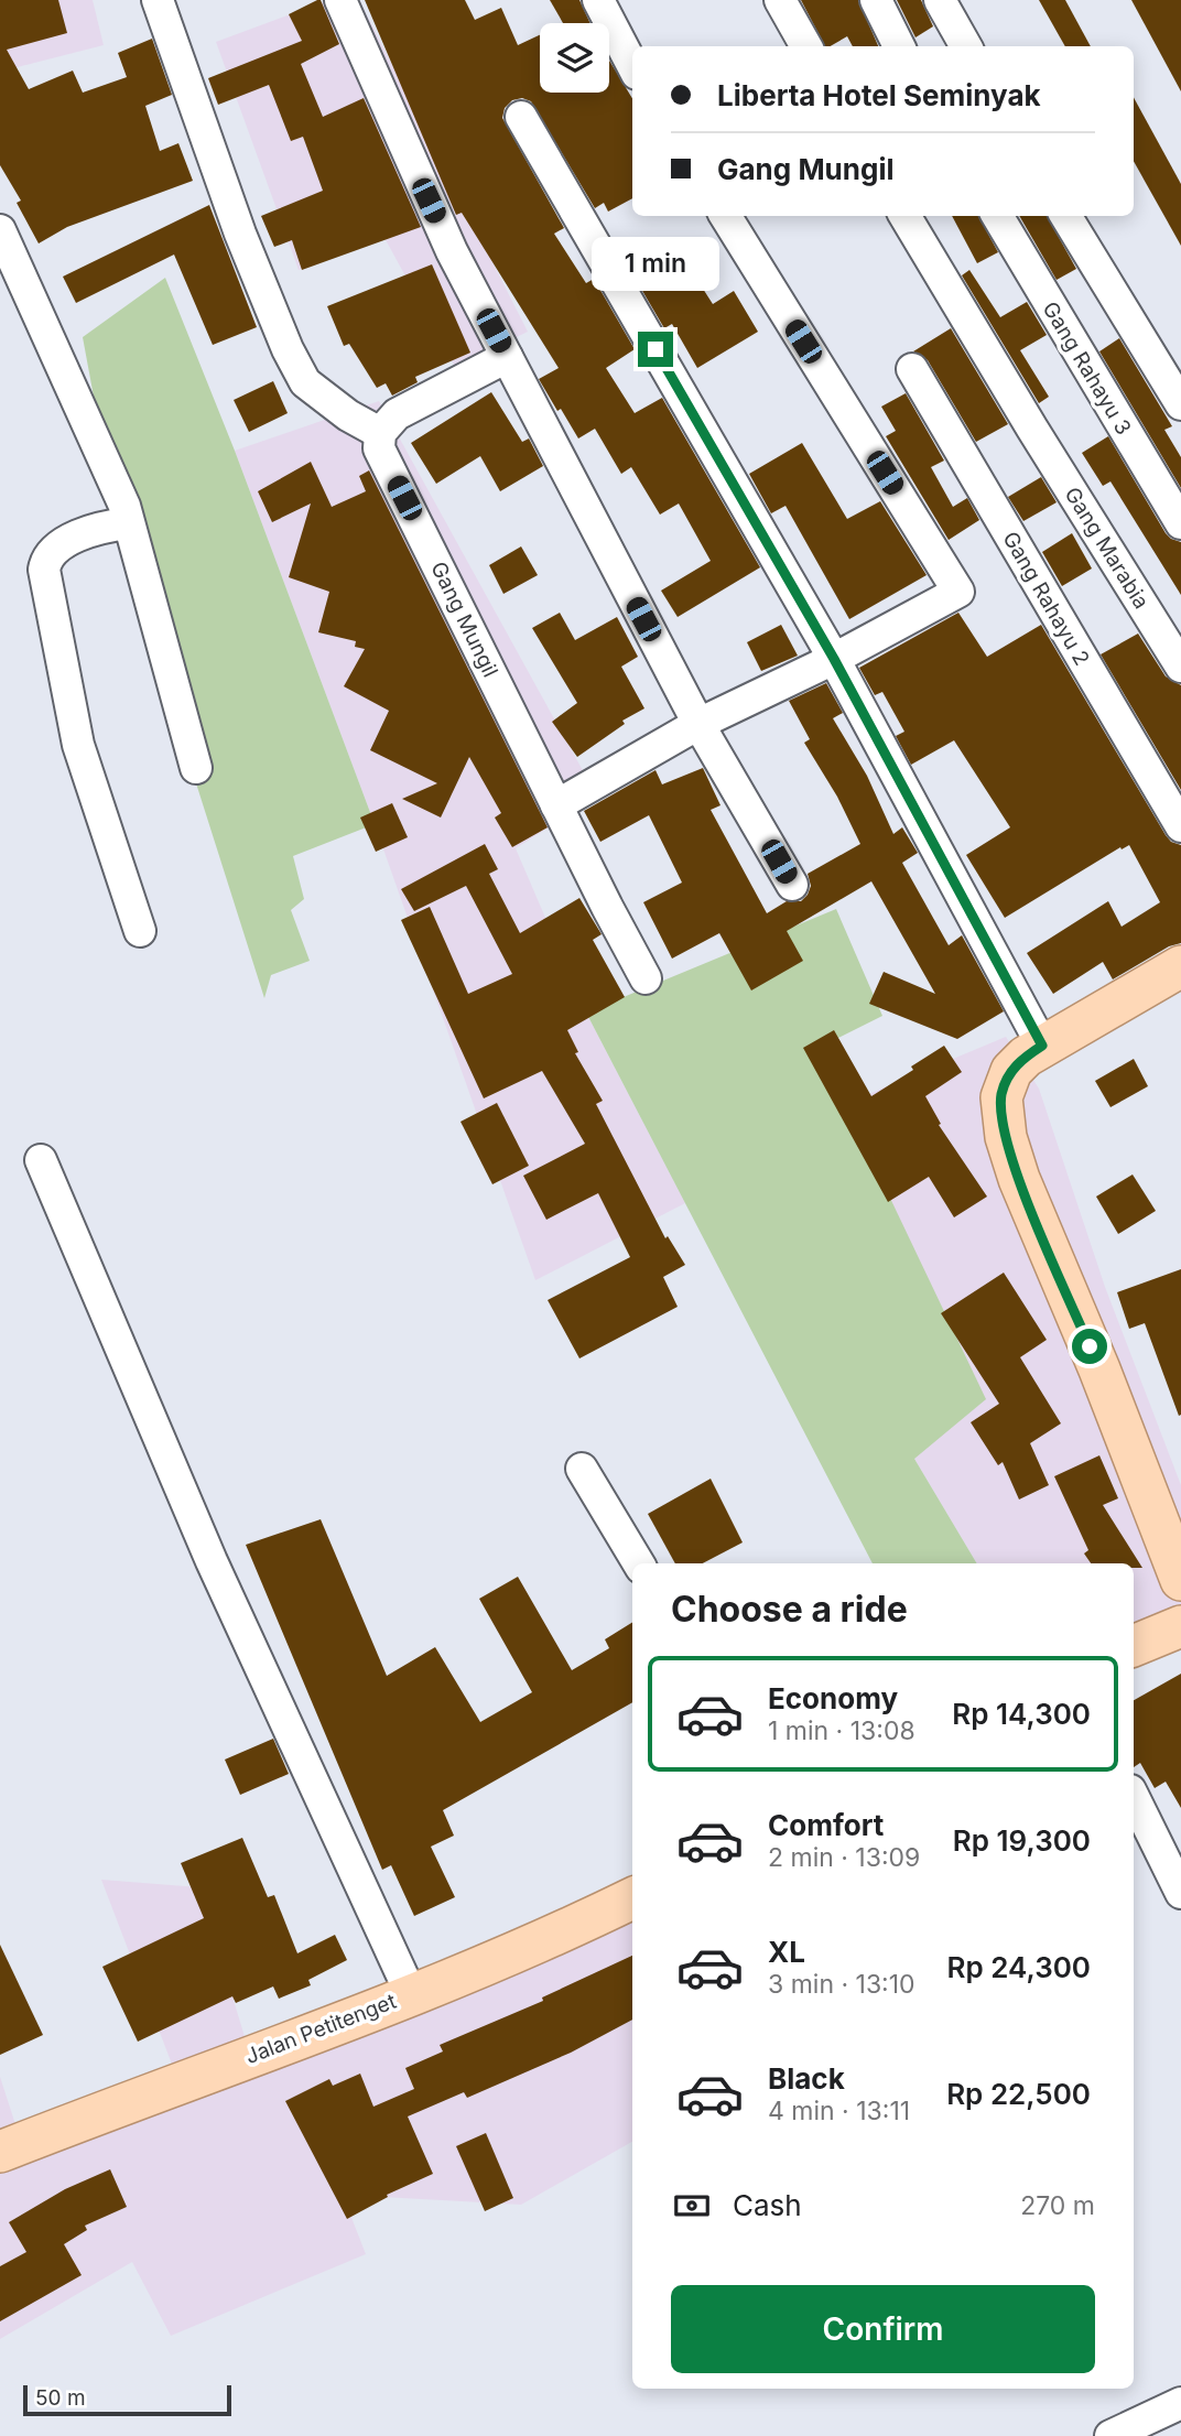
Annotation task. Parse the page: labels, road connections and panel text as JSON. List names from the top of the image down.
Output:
{
  "streets": {
    "main road": ["Jalan Petitenget"],
    "street": [
      "Gang Rahayu 3",
      "Gang Marabia",
      "Gang Rahayu 2",
      "Gang Mungil"
    ]
  },
  "scale_bar": "50 m",
  "page": {
    "banner": ["Liberta Hotel Seminyak", "Gang Mungil"],
    "bubble": "1 min",
    "heading": "Choose a ride",
    "list": [
      {
        "name": "Economy",
        "note": "1 min · 13:08",
        "value": "Rp 14,300"
      },
      {
        "name": "Comfort",
        "note": "2 min · 13:09",
        "value": "Rp 19,300"
      },
      {
        "name": "XL",
        "note": "3 min · 13:10",
        "value": "Rp 24,300"
      },
      {
        "name": "Black",
        "note": "4 min · 13:11",
        "value": "Rp 22,500"
      }
    ],
    "pay": ["Cash", "270 m"],
    "buttons": "Confirm",
    "scale": "50 m"
  }
}
